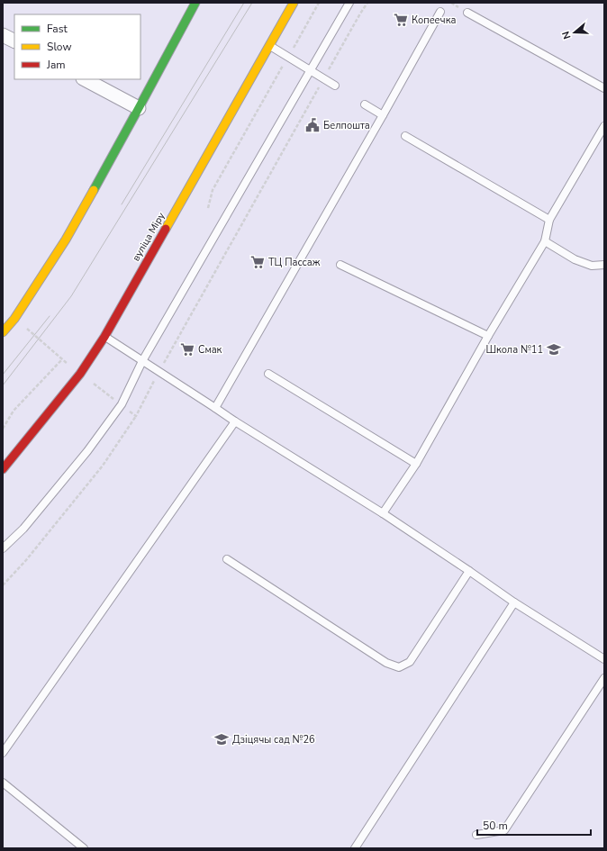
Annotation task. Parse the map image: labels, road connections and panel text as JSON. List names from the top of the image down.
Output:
{
  "streets": {
    "main road": ["вуліца Міру"]
  },
  "places": {
    "supermarket": ["Копеечка", "ТЦ Пассаж", "Смак"],
    "public building": ["Белпошта"],
    "school or university": ["Школа №11", "Дзіцячы сад №26"]
  },
  "legend": ["Fast", "Slow", "Jam"],
  "scale_bar": "50 m",
  "north": "left"
}
